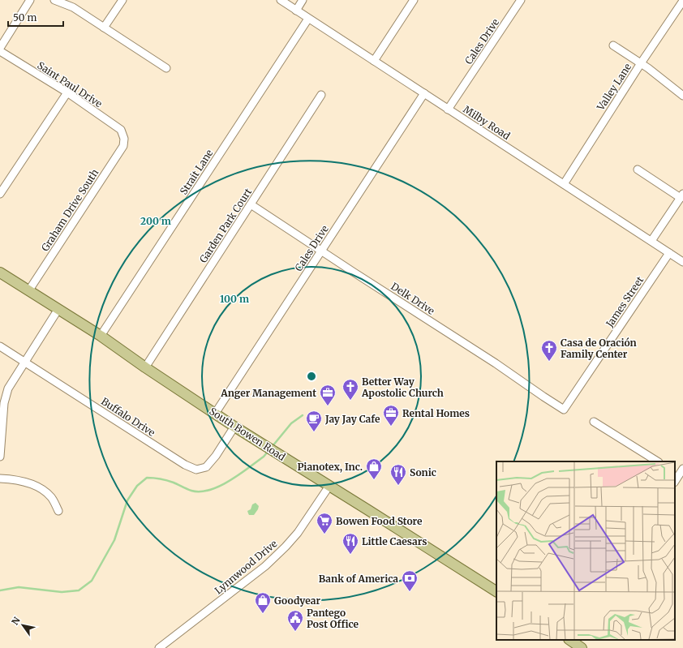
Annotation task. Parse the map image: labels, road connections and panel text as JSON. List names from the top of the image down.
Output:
{
  "streets": {
    "main road": ["South Bowen Road"],
    "street": [
      "Cales Drive",
      "Saint Paul Drive",
      "Valley Lane",
      "Milby Road",
      "Strait Lane",
      "Graham Drive South",
      "Garden Park Court",
      "Delk Drive",
      "James Street",
      "Buffalo Drive",
      "Lynnwood Drive"
    ]
  },
  "crossings": [
    ["Cales Drive", "Milby Road"],
    ["Cales Drive", "Delk Drive"],
    ["Cales Drive", "South Bowen Road"],
    ["Saint Paul Drive", "Graham Drive South"],
    ["Valley Lane", "Milby Road"],
    ["Milby Road", "Strait Lane"],
    ["Milby Road", "James Street"],
    ["Strait Lane", "South Bowen Road"],
    ["Graham Drive South", "South Bowen Road"],
    ["Garden Park Court", "Delk Drive"],
    ["Garden Park Court", "South Bowen Road"],
    ["Delk Drive", "James Street"],
    ["Buffalo Drive", "South Bowen Road"],
    ["South Bowen Road", "Lynnwood Drive"]
  ],
  "places": {
    "church": ["Casa de Oración Family Center", "Better Way Apostolic Church"],
    "office": ["Anger Management", "Rental Homes"],
    "cafe": ["Jay Jay Cafe"],
    "shop": ["Pianotex, Inc.", "Goodyear"],
    "restaurant": ["Sonic", "Little Caesars"],
    "supermarket": ["Bowen Food Store"],
    "bank": ["Bank of America"],
    "public building": ["Pantego Post Office"]
  },
  "scale_bar": "50 m",
  "north": "top left",
  "rings": ["200 m", "100 m"]
}
